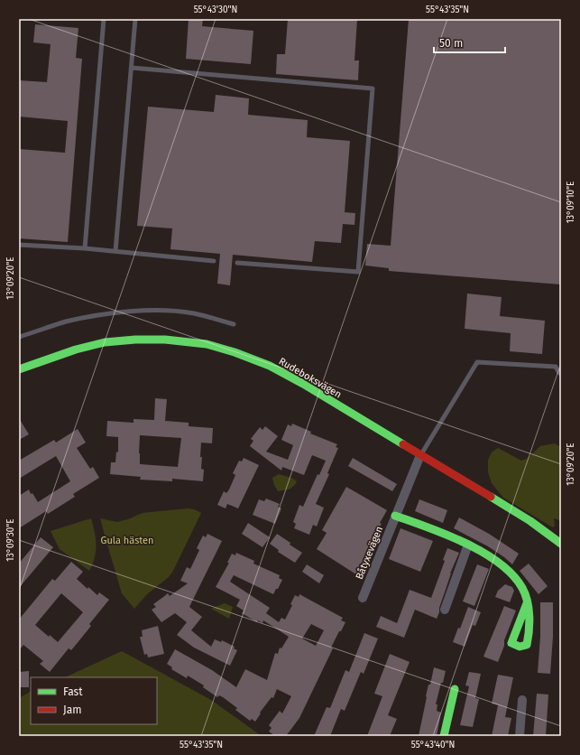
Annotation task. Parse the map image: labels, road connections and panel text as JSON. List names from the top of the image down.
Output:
{
  "streets": {
    "street": ["Rudeboksvägen", "Båtyxevägen"]
  },
  "crossings": [
    ["Rudeboksvägen", "Båtyxevägen"]
  ],
  "parks": ["Gula hästen"],
  "legend": ["Fast", "Jam"],
  "scale_bar": "50 m",
  "coordinates": [
    "55°43'30\"N",
    "55°43'35\"N",
    "13°09'10\"E",
    "13°09'20\"E",
    "13°09'30\"E",
    "55°43'40\"N"
  ]
}
